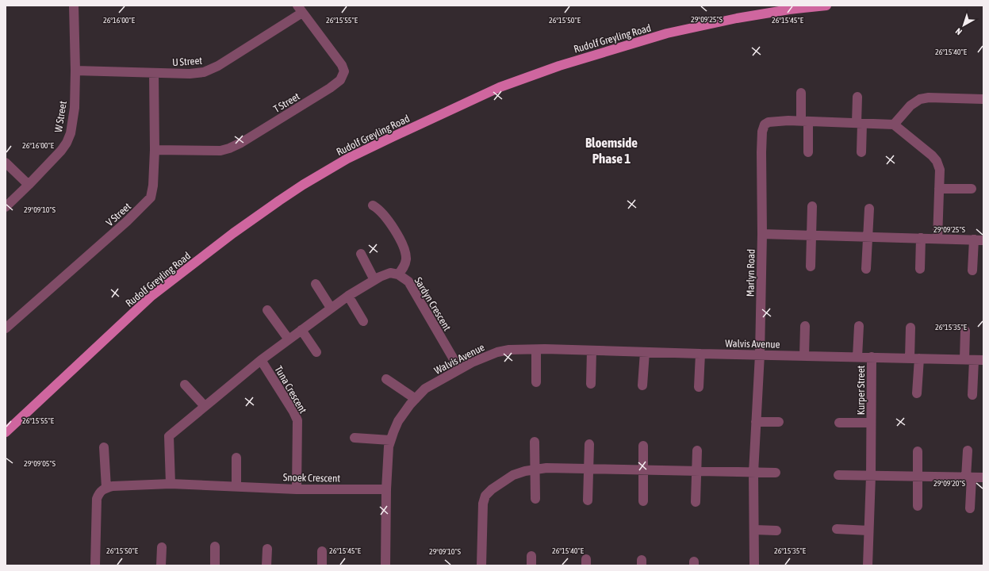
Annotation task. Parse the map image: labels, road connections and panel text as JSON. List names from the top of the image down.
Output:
{
  "streets": {
    "main road": ["Rudolf Greyling Road"],
    "street": [
      "U Street",
      "T Street",
      "W Street",
      "V Street",
      "Marlyn Road",
      "Sardyn Crescent",
      "Walvis Avenue",
      "Tuna Crescent",
      "Kurper Street",
      "Snoek Crescent"
    ]
  },
  "crossings": [
    ["U Street", "T Street"],
    ["U Street", "W Street"],
    ["U Street", "V Street"],
    ["T Street", "V Street"],
    ["Marlyn Road", "Walvis Avenue"],
    ["Sardyn Crescent", "Walvis Avenue"],
    ["Sardyn Crescent", "Tuna Crescent"],
    ["Sardyn Crescent", "Snoek Crescent"],
    ["Walvis Avenue", "Kurper Street"],
    ["Walvis Avenue", "Snoek Crescent"],
    ["Tuna Crescent", "Snoek Crescent"]
  ],
  "districts": ["Bloemside Phase 1"],
  "north": "bottom left",
  "coordinates": [
    "29°09'25\"S",
    "26°16'00\"E",
    "26°15'55\"E",
    "26°15'50\"E",
    "26°15'45\"E",
    "26°15'40\"E",
    "29°09'10\"S",
    "26°15'35\"E",
    "29°09'05\"S",
    "29°09'20\"S"
  ]
}
